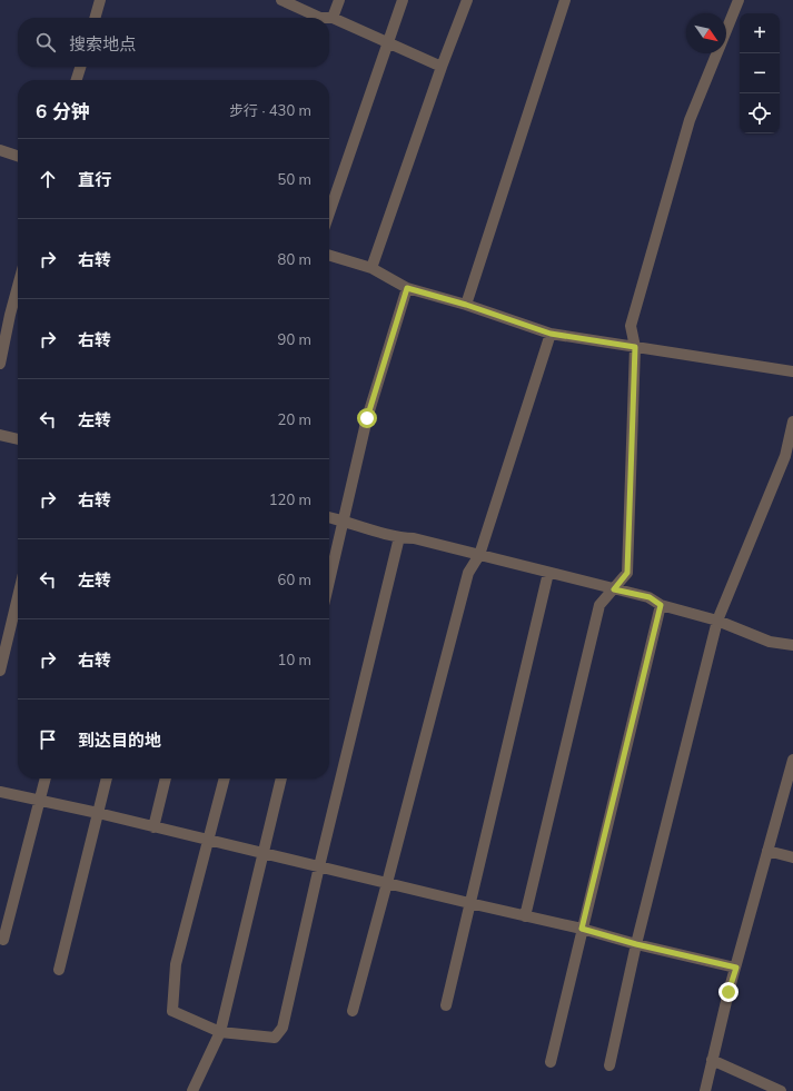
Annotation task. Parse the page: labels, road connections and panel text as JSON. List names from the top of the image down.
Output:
{
  "north": "bottom right",
  "page": {
    "map_buttons": ["+", "−"],
    "search": "搜索地点",
    "heading": ["6 分钟", "步行 · 430 m"],
    "list": [
      ["直行", "50 m"],
      ["右转", "80 m"],
      ["右转", "90 m"],
      ["左转", "20 m"],
      ["右转", "120 m"],
      ["左转", "60 m"],
      ["右转", "10 m"],
      "到达目的地"
    ]
  }
}
